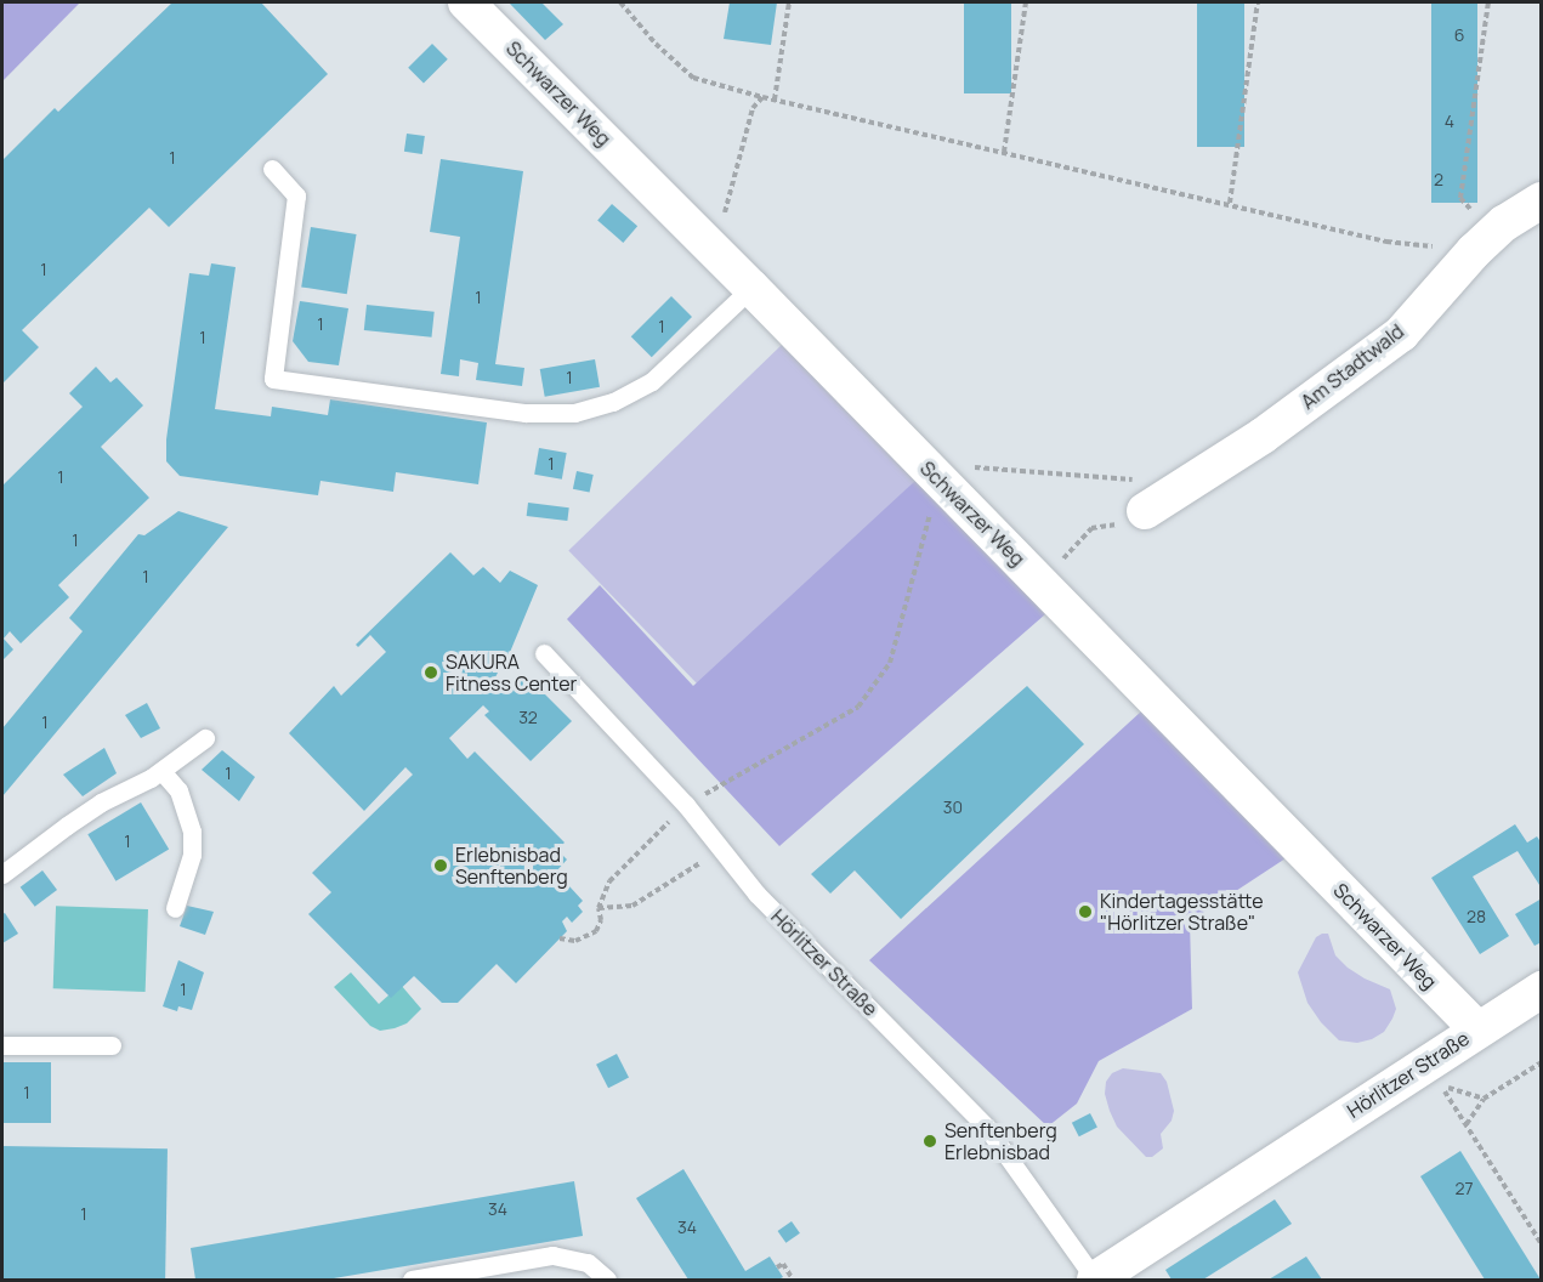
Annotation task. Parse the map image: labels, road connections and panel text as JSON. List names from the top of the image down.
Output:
{
  "streets": {
    "street": ["Schwarzer Weg", "Am Stadtwald", "Hörlitzer Straße"]
  },
  "crossings": [
    ["Schwarzer Weg", "Hörlitzer Straße"]
  ],
  "places": [
    "SAKURA Fitness Center",
    "Erlebnisbad Senftenberg",
    "Kindertagesstätte \"Hörlitzer Straße\"",
    "Senftenberg Erlebnisbad"
  ],
  "house_numbers": [
    "6",
    "4",
    "1",
    "2",
    "1",
    "1",
    "1",
    "1",
    "1",
    "1",
    "1",
    "1",
    "1",
    "1",
    "32",
    "1",
    "1",
    "30",
    "1",
    "28",
    "1",
    "1",
    "27",
    "34",
    "1",
    "34"
  ]
}
